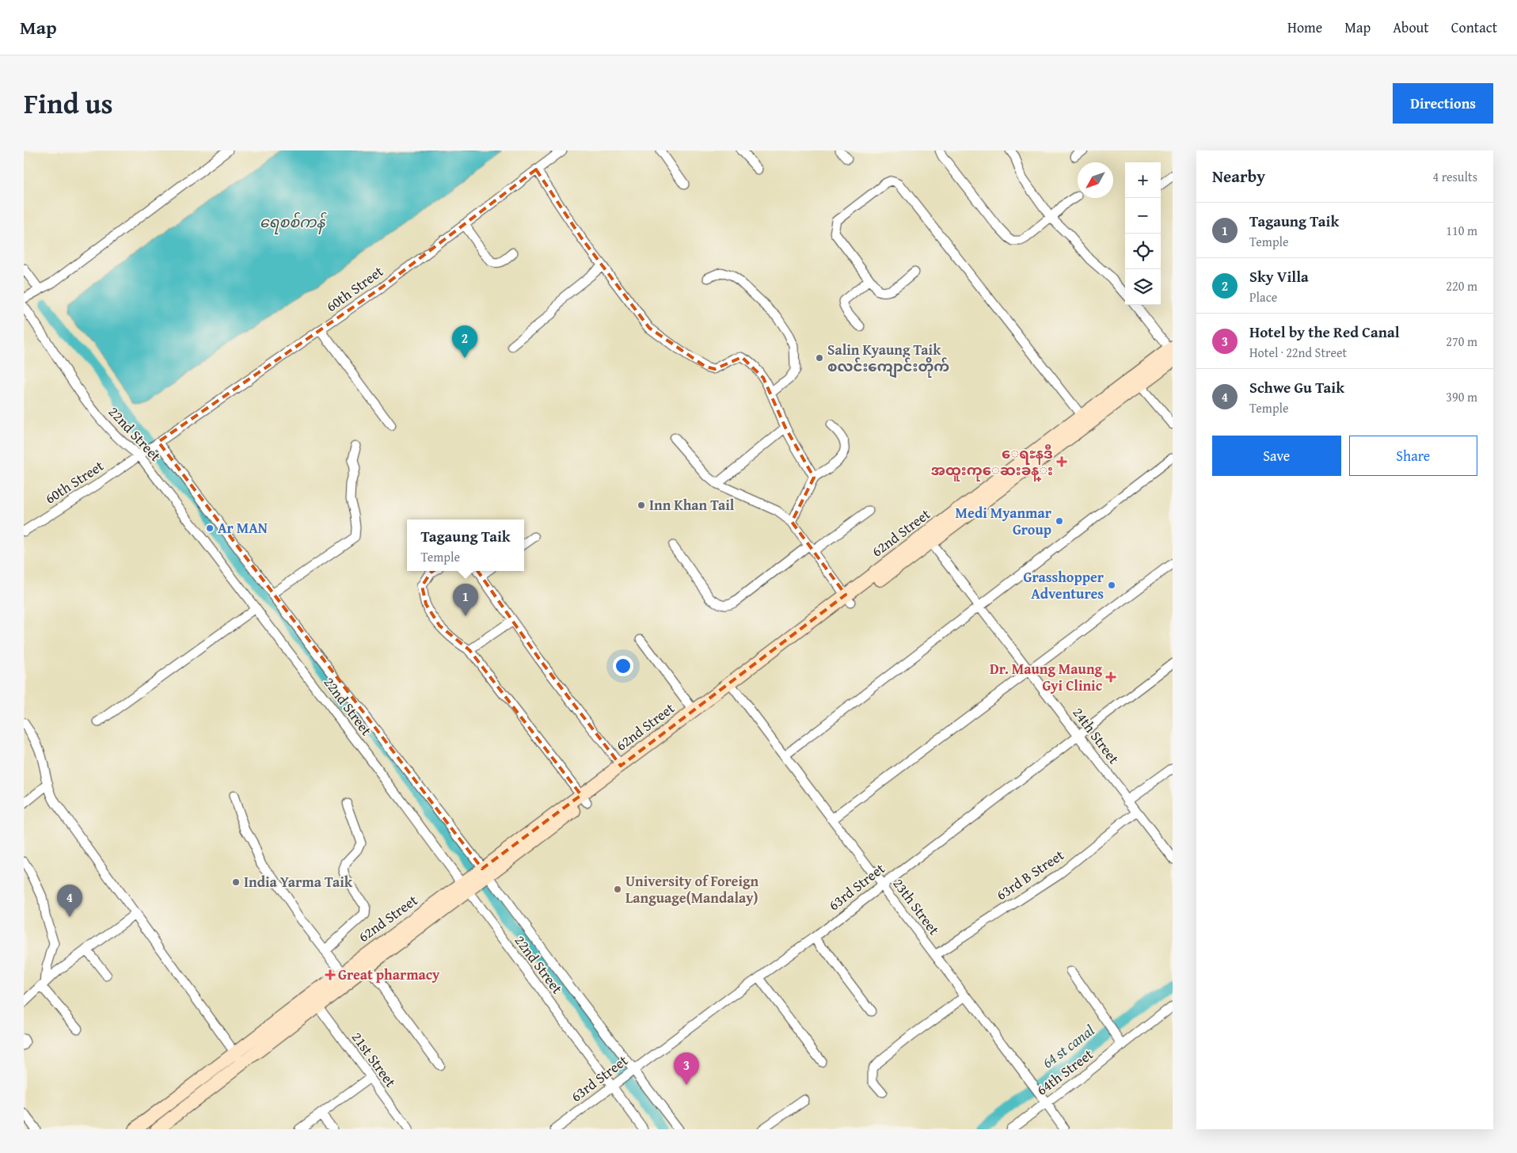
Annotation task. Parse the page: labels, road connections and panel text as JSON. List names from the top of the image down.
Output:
{
  "streets": {
    "main road": ["62nd Street"],
    "street": [
      "60th Street",
      "22nd Street",
      "24th Street",
      "63rd B Street",
      "63rd Street",
      "23th Street",
      "21st Street",
      "64th Street"
    ]
  },
  "crossings": [
    ["60th Street", "22nd Street"],
    ["22nd Street", "62nd Street"],
    ["22nd Street", "63rd Street"],
    ["62nd Street", "24th Street"],
    ["62nd Street", "23th Street"],
    ["62nd Street", "21st Street"],
    ["24th Street", "63rd B Street"],
    ["24th Street", "63rd Street"],
    ["63rd B Street", "23th Street"],
    ["63rd Street", "23th Street"],
    ["23th Street", "64th Street"]
  ],
  "water": ["ရေစစ်ကန်", "64 st canal"],
  "places": {
    "other": [
      "Salin Kyaung Taik စလင်းကျောင်းတိုက်",
      "Inn Khan Tail",
      "Medi Myanmar Group",
      "Ar MAN",
      "Grasshopper Adventures",
      "India Yarma Taik",
      "University of Foreign Language(Mandalay)"
    ],
    "health": ["ေရႊနဒီ အထူးကုေဆးခန္း", "Dr. Maung Maung Gyi Clinic", "Great pharmacy"]
  },
  "north": "bottom left",
  "page": {
    "header": "Map",
    "nav": [
      "Home",
      "Map",
      "About",
      "Contact"
    ],
    "title": "Find us",
    "buttons": [
      "Directions",
      ["Save", "Share"]
    ],
    "heading": ["Nearby", "4 results"],
    "map_buttons": ["+", "−"],
    "list": [
      {
        "mark": "1",
        "name": "Tagaung Taik",
        "note": "Temple",
        "value": "110 m"
      },
      {
        "mark": "2",
        "name": "Sky Villa",
        "note": "Place",
        "value": "220 m"
      },
      {
        "mark": "3",
        "name": "Hotel by the Red Canal",
        "note": "Hotel · 22nd Street",
        "value": "270 m"
      },
      {
        "mark": "4",
        "name": "Schwe Gu Taik",
        "note": "Temple",
        "value": "390 m"
      }
    ],
    "pins": [
      "2",
      "1",
      "4",
      "3"
    ],
    "popup": ["Tagaung Taik", "Temple"]
  }
}
